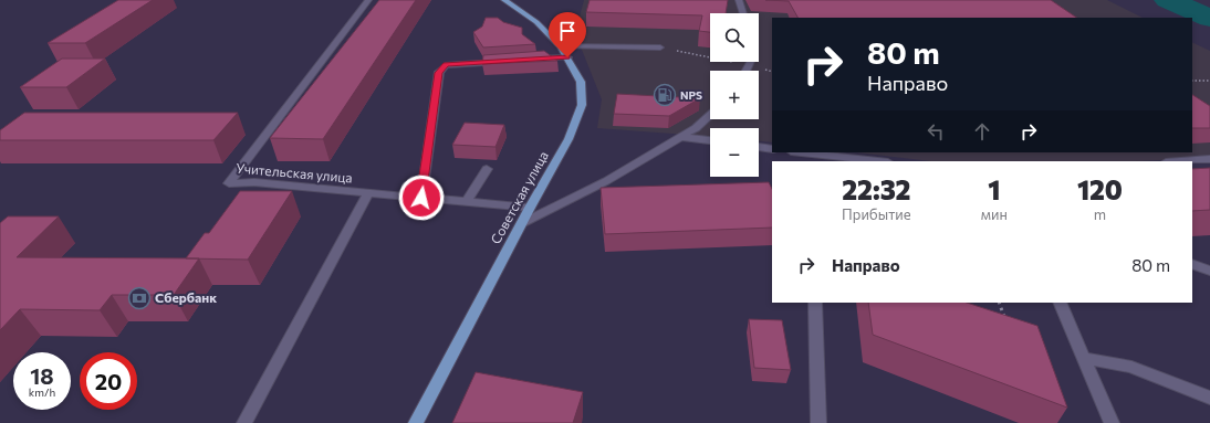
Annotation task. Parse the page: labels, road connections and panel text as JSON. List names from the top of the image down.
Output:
{
  "streets": {
    "main road": ["Советская улица"],
    "street": ["Учительская улица"]
  },
  "crossings": [
    ["Учительская улица", "Советская улица"]
  ],
  "places": {
    "fuel station": ["NPS"],
    "bank": ["Сбербанк"]
  },
  "page": {
    "map_buttons": ["+", "−"],
    "turn": ["80 m", "Направо"],
    "eta": [
      "22:32",
      "Прибытие",
      "1",
      "мин",
      "120",
      "m"
    ],
    "list": [
      {
        "name": "Направо",
        "value": "80 m"
      }
    ],
    "speed": "18 km/h",
    "limit": "20"
  }
}
